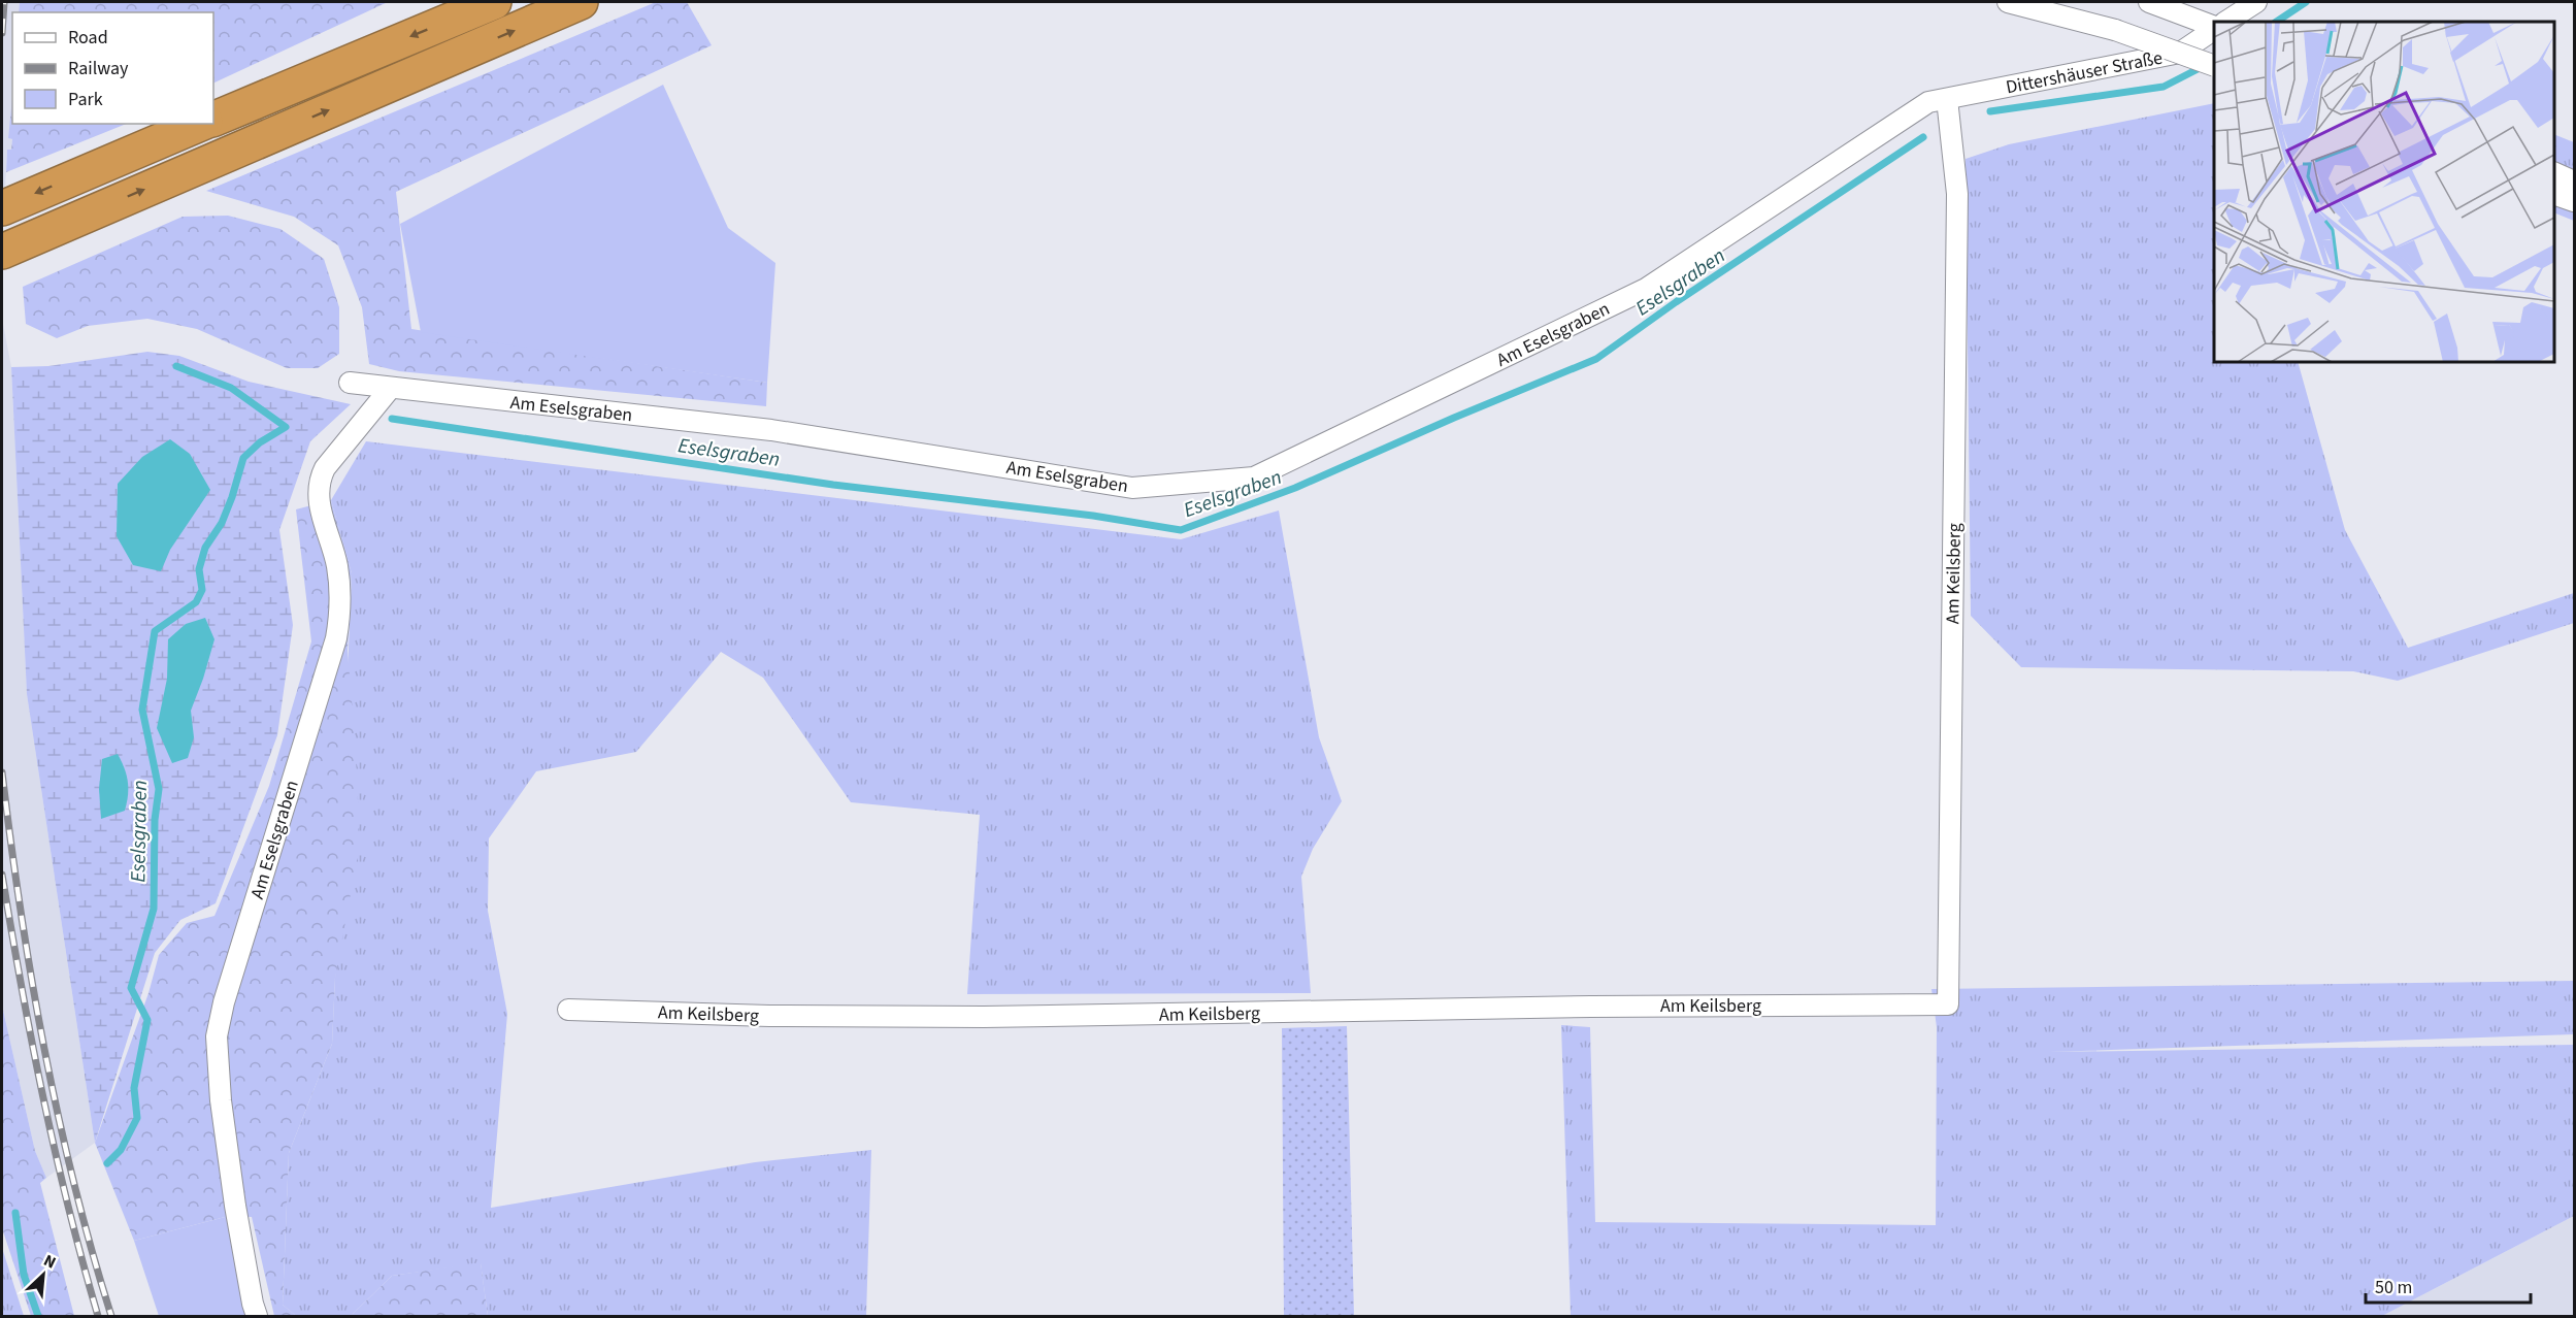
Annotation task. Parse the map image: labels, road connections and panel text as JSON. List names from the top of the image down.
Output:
{
  "streets": {
    "street": ["Dittershäuser Straße", "Am Eselsgraben", "Am Keilsberg"]
  },
  "crossings": [
    ["Dittershäuser Straße", "Am Eselsgraben"],
    ["Dittershäuser Straße", "Am Keilsberg"],
    ["Am Eselsgraben", "Am Keilsberg"]
  ],
  "water": ["Eselsgraben"],
  "legend": ["Road", "Railway", "Park"],
  "scale_bar": "50 m",
  "north": "top right"
}
